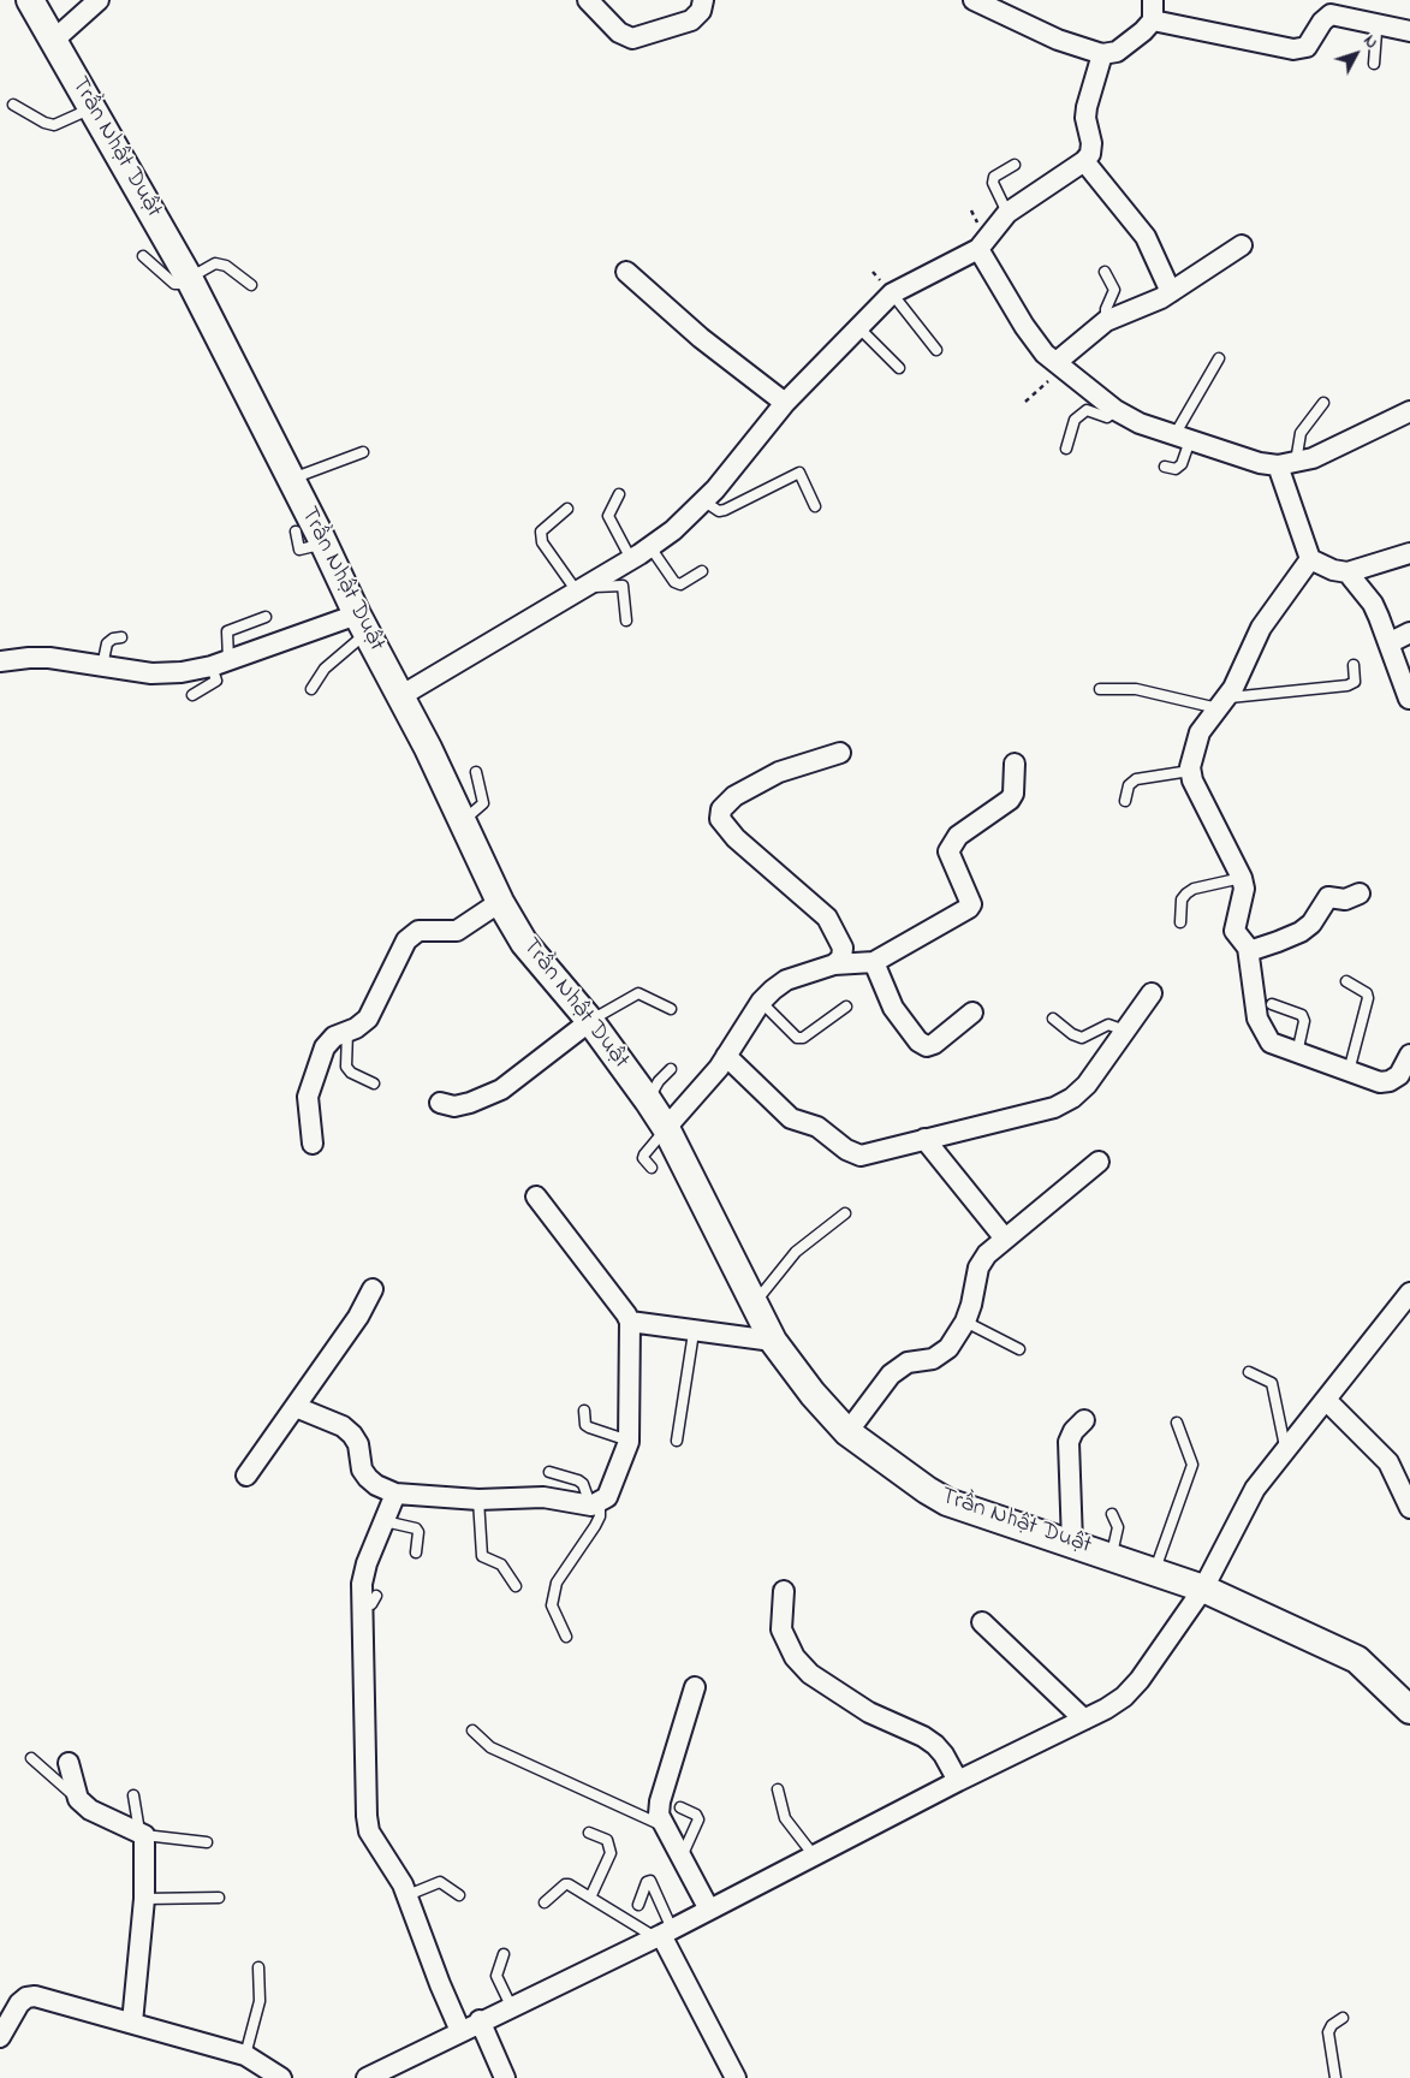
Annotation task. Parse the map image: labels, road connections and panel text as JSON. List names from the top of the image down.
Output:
{
  "streets": {
    "main road": ["Trần Nhật Duật"]
  },
  "north": "top right"
}
